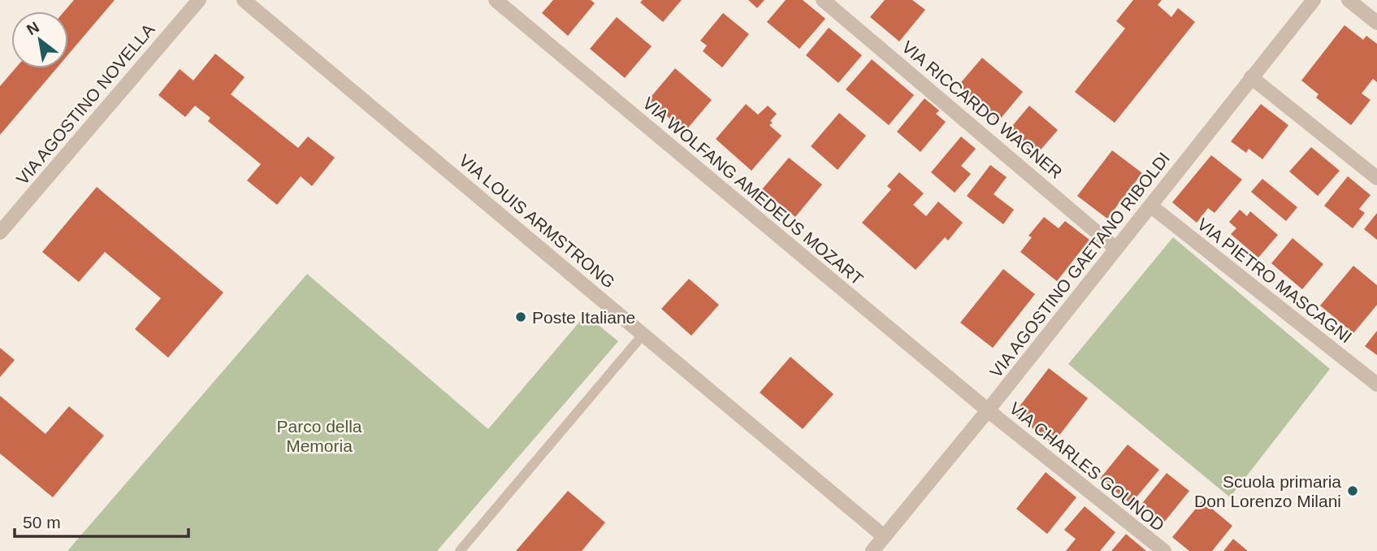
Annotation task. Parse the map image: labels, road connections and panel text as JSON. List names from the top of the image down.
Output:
{
  "streets": {
    "street": [
      "VIA AGOSTINO NOVELLA",
      "VIA RICCARDO WAGNER",
      "VIA WOLFANG AMEDEUS MOZART",
      "VIA LOUIS ARMSTRONG",
      "VIA AGOSTINO GAETANO RIBOLDI",
      "VIA PIETRO MASCAGNI",
      "VIA CHARLES GOUNOD"
    ]
  },
  "crossings": [
    ["VIA RICCARDO WAGNER", "VIA AGOSTINO GAETANO RIBOLDI"],
    ["VIA WOLFANG AMEDEUS MOZART", "VIA AGOSTINO GAETANO RIBOLDI"],
    ["VIA WOLFANG AMEDEUS MOZART", "VIA CHARLES GOUNOD"],
    ["VIA LOUIS ARMSTRONG", "VIA AGOSTINO GAETANO RIBOLDI"],
    ["VIA AGOSTINO GAETANO RIBOLDI", "VIA PIETRO MASCAGNI"],
    ["VIA AGOSTINO GAETANO RIBOLDI", "VIA CHARLES GOUNOD"]
  ],
  "parks": ["Parco della Memoria"],
  "places": ["Poste Italiane", "Scuola primaria Don Lorenzo Milani"],
  "scale_bar": "50 m",
  "north": "top left"
}
